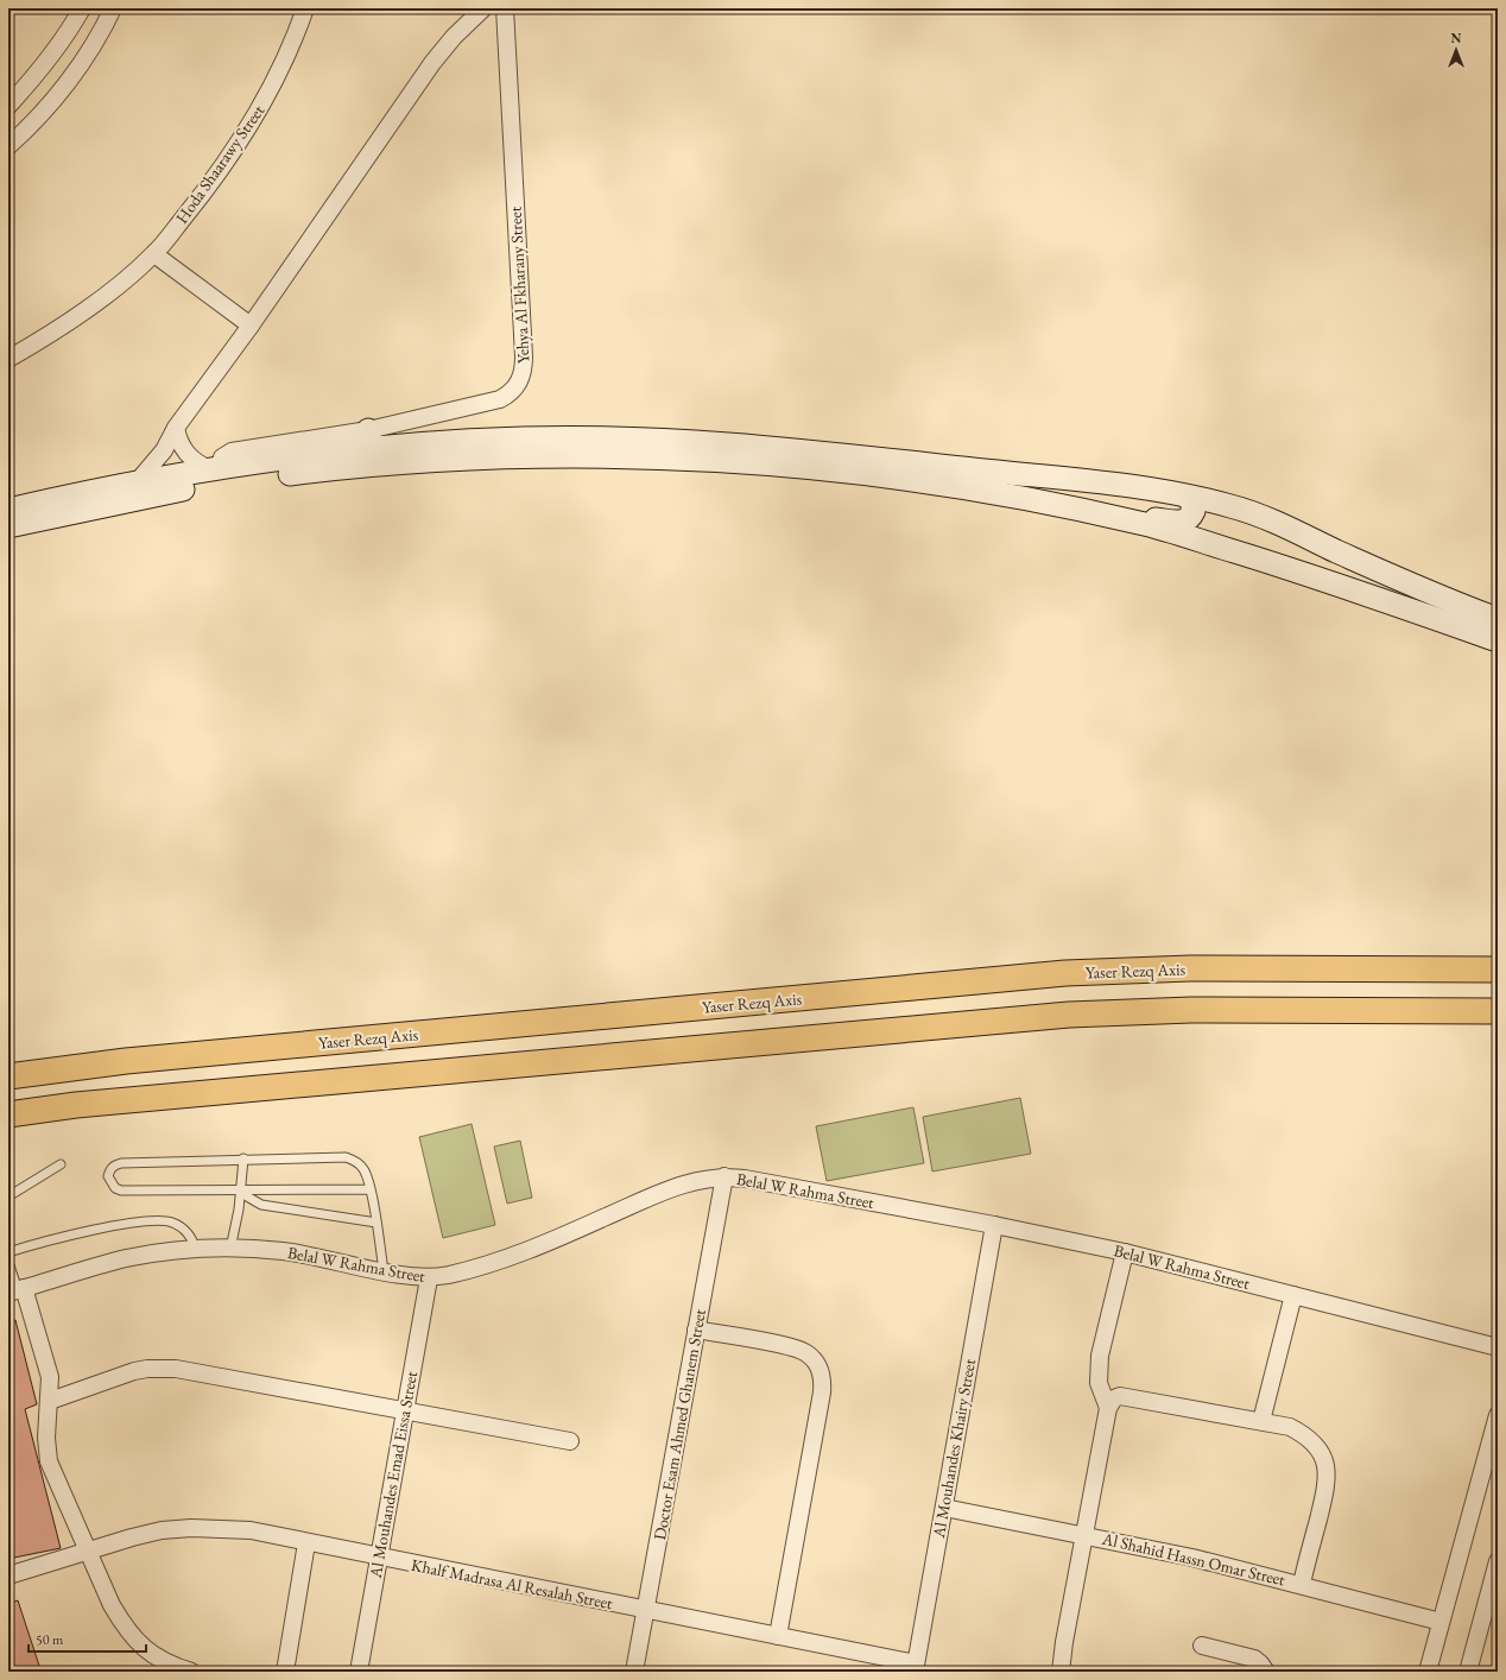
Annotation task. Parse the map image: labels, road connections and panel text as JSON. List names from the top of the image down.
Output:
{
  "streets": {
    "main road": ["Yaser Rezq Axis"],
    "street": [
      "Hoda Shaarawy Street",
      "Yehya Al Fkharany Street",
      "Belal W Rahma Street",
      "Doctor Esam Ahmed Ghanem Street",
      "Al Mouhandes Khairy Street",
      "Al Mouhandes Emad Eissa Street",
      "Al Shahid Hassn Omar Street",
      "Khalf Madrasa Al Resalah Street"
    ]
  },
  "crossings": [
    ["Belal W Rahma Street", "Doctor Esam Ahmed Ghanem Street"],
    ["Belal W Rahma Street", "Al Mouhandes Khairy Street"],
    ["Belal W Rahma Street", "Al Mouhandes Emad Eissa Street"],
    ["Doctor Esam Ahmed Ghanem Street", "Khalf Madrasa Al Resalah Street"],
    ["Al Mouhandes Khairy Street", "Al Shahid Hassn Omar Street"],
    ["Al Mouhandes Khairy Street", "Khalf Madrasa Al Resalah Street"],
    ["Al Mouhandes Emad Eissa Street", "Khalf Madrasa Al Resalah Street"]
  ],
  "scale_bar": "50 m",
  "north": "top"
}
